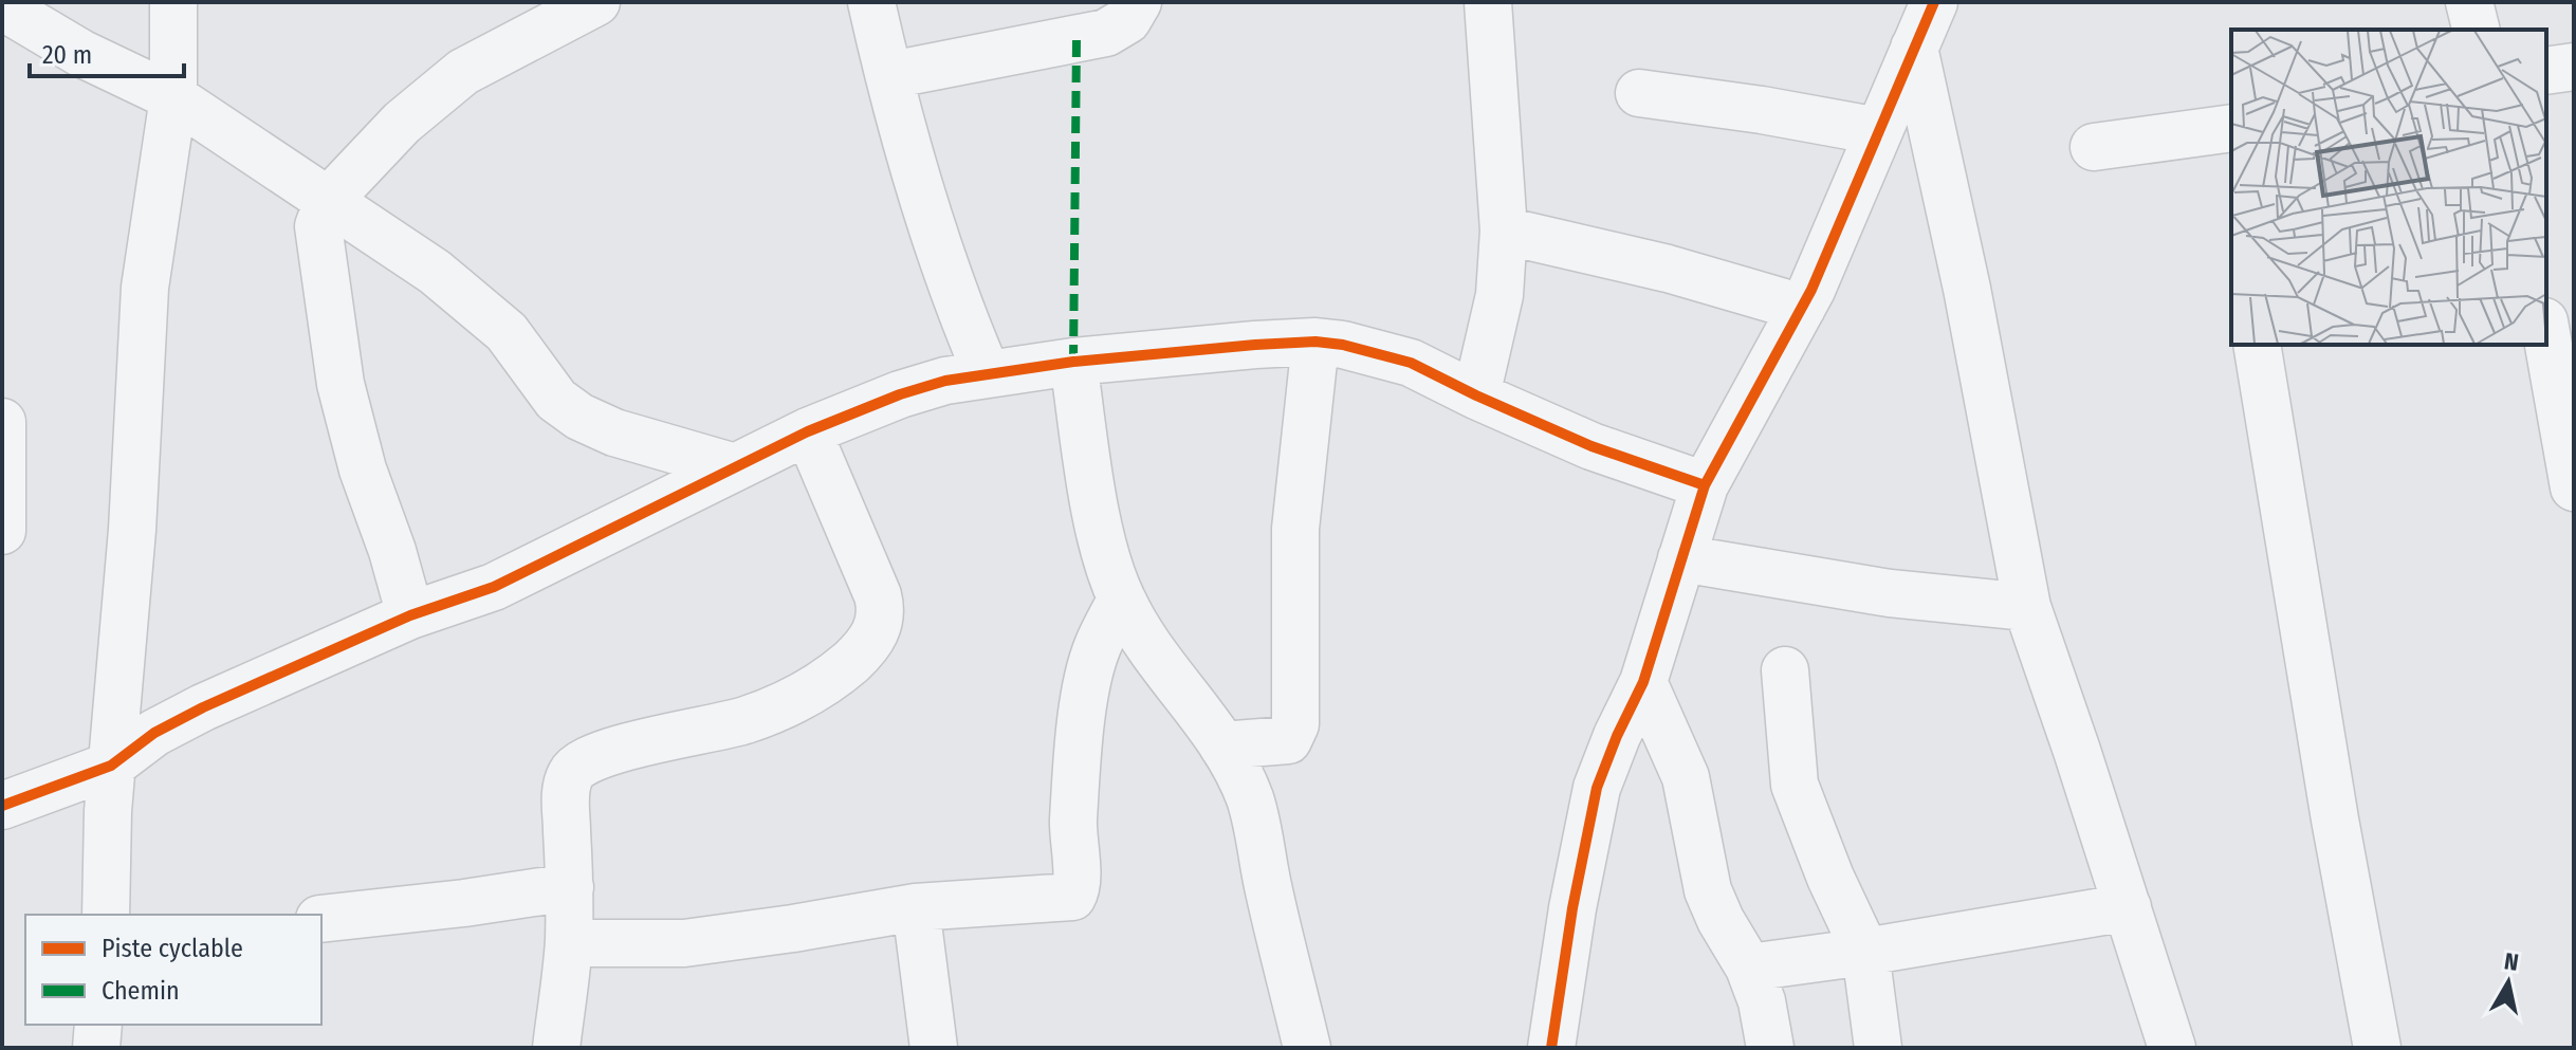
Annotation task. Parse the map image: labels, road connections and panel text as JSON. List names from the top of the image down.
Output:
{
  "legend": ["Piste cyclable", "Chemin"],
  "scale_bar": "20 m",
  "north": "top"
}
